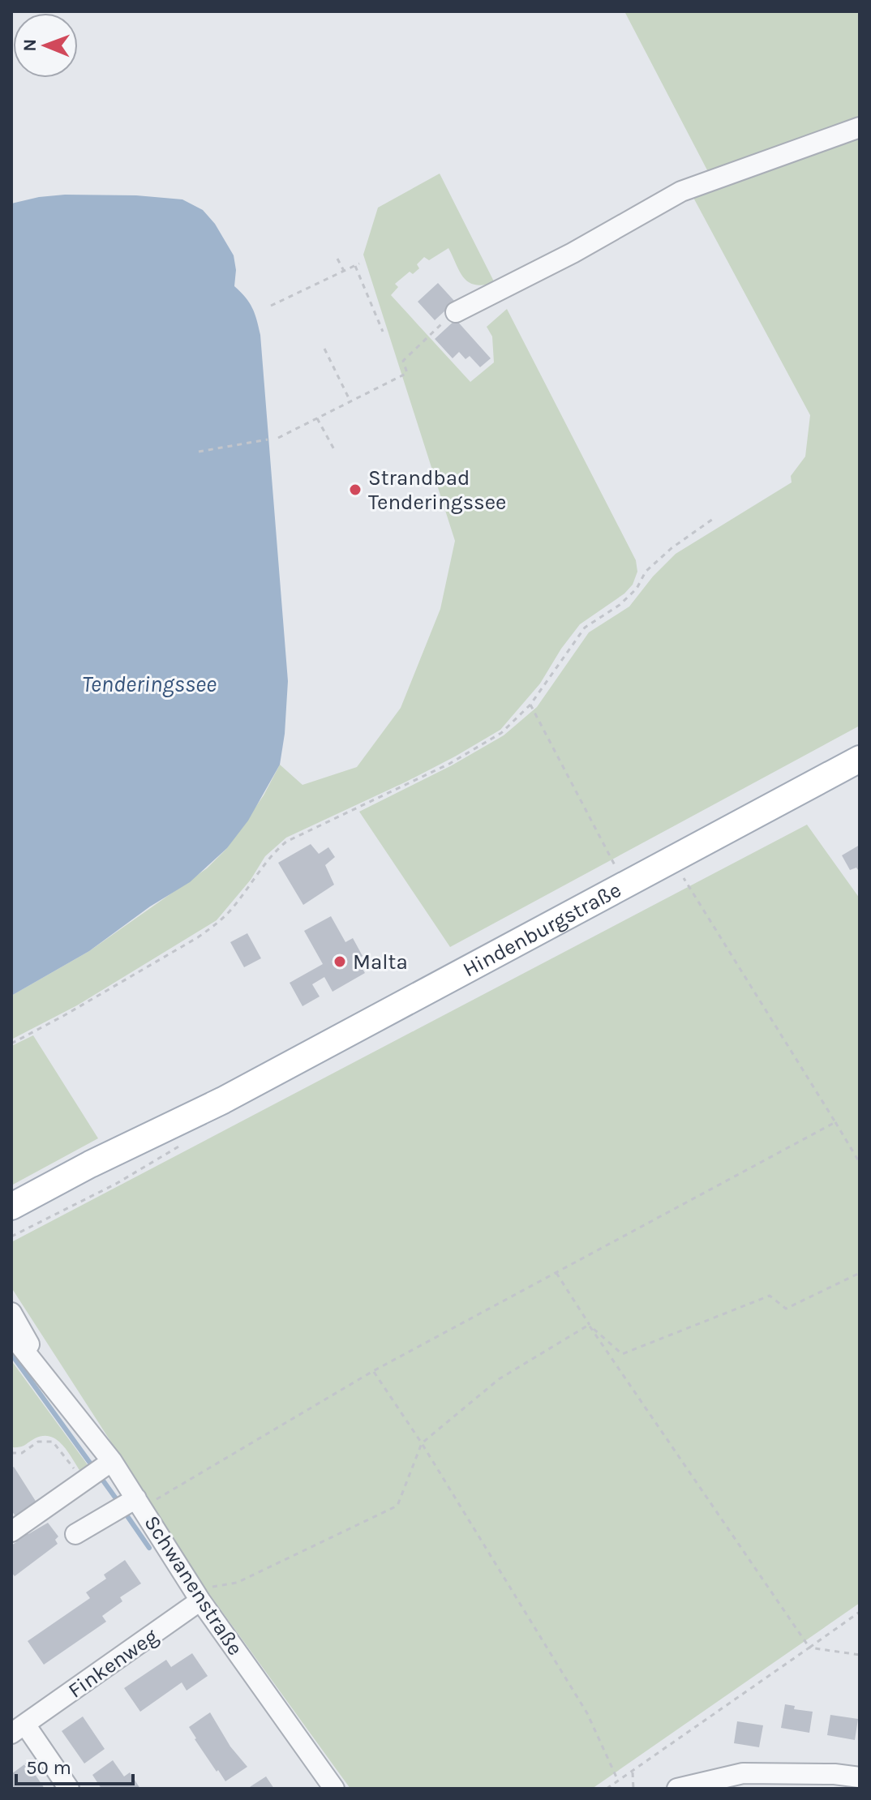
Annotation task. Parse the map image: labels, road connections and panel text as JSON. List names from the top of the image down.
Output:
{
  "streets": {
    "main road": ["Hindenburgstraße"],
    "street": ["Schwanenstraße", "Finkenweg"]
  },
  "crossings": [
    ["Schwanenstraße", "Finkenweg"]
  ],
  "water": ["Tenderingssee"],
  "places": ["Strandbad Tenderingssee", "Malta"],
  "scale_bar": "50 m",
  "north": "left"
}
